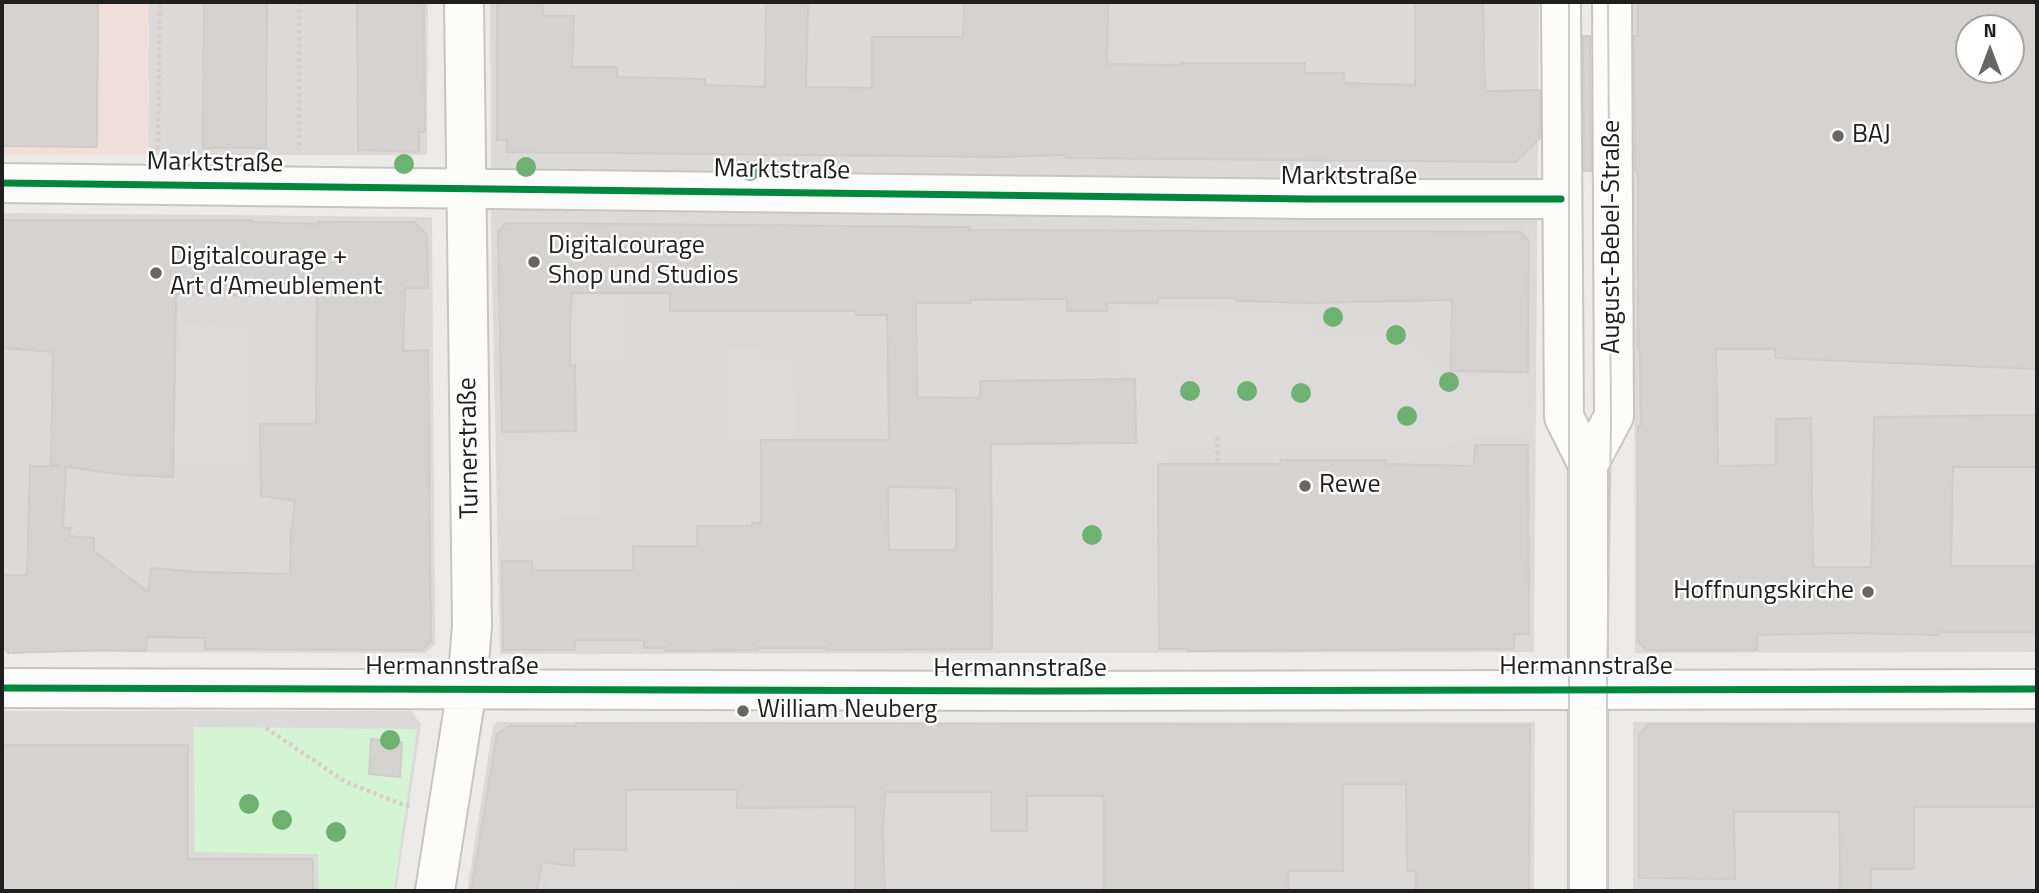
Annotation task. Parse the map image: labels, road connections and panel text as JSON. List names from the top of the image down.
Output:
{
  "streets": {
    "street": [
      "Marktstraße",
      "August-Bebel-Straße",
      "Turnerstraße",
      "Hermannstraße"
    ]
  },
  "crossings": [
    ["Marktstraße", "August-Bebel-Straße"],
    ["Marktstraße", "Turnerstraße"],
    ["August-Bebel-Straße", "Hermannstraße"],
    ["Turnerstraße", "Hermannstraße"]
  ],
  "places": [
    "BAJ",
    "Digitalcourage Shop und Studios",
    "Digitalcourage + Art d’Ameublement",
    "Rewe",
    "Hoffnungskirche",
    "William Neuberg"
  ],
  "north": "top"
}
